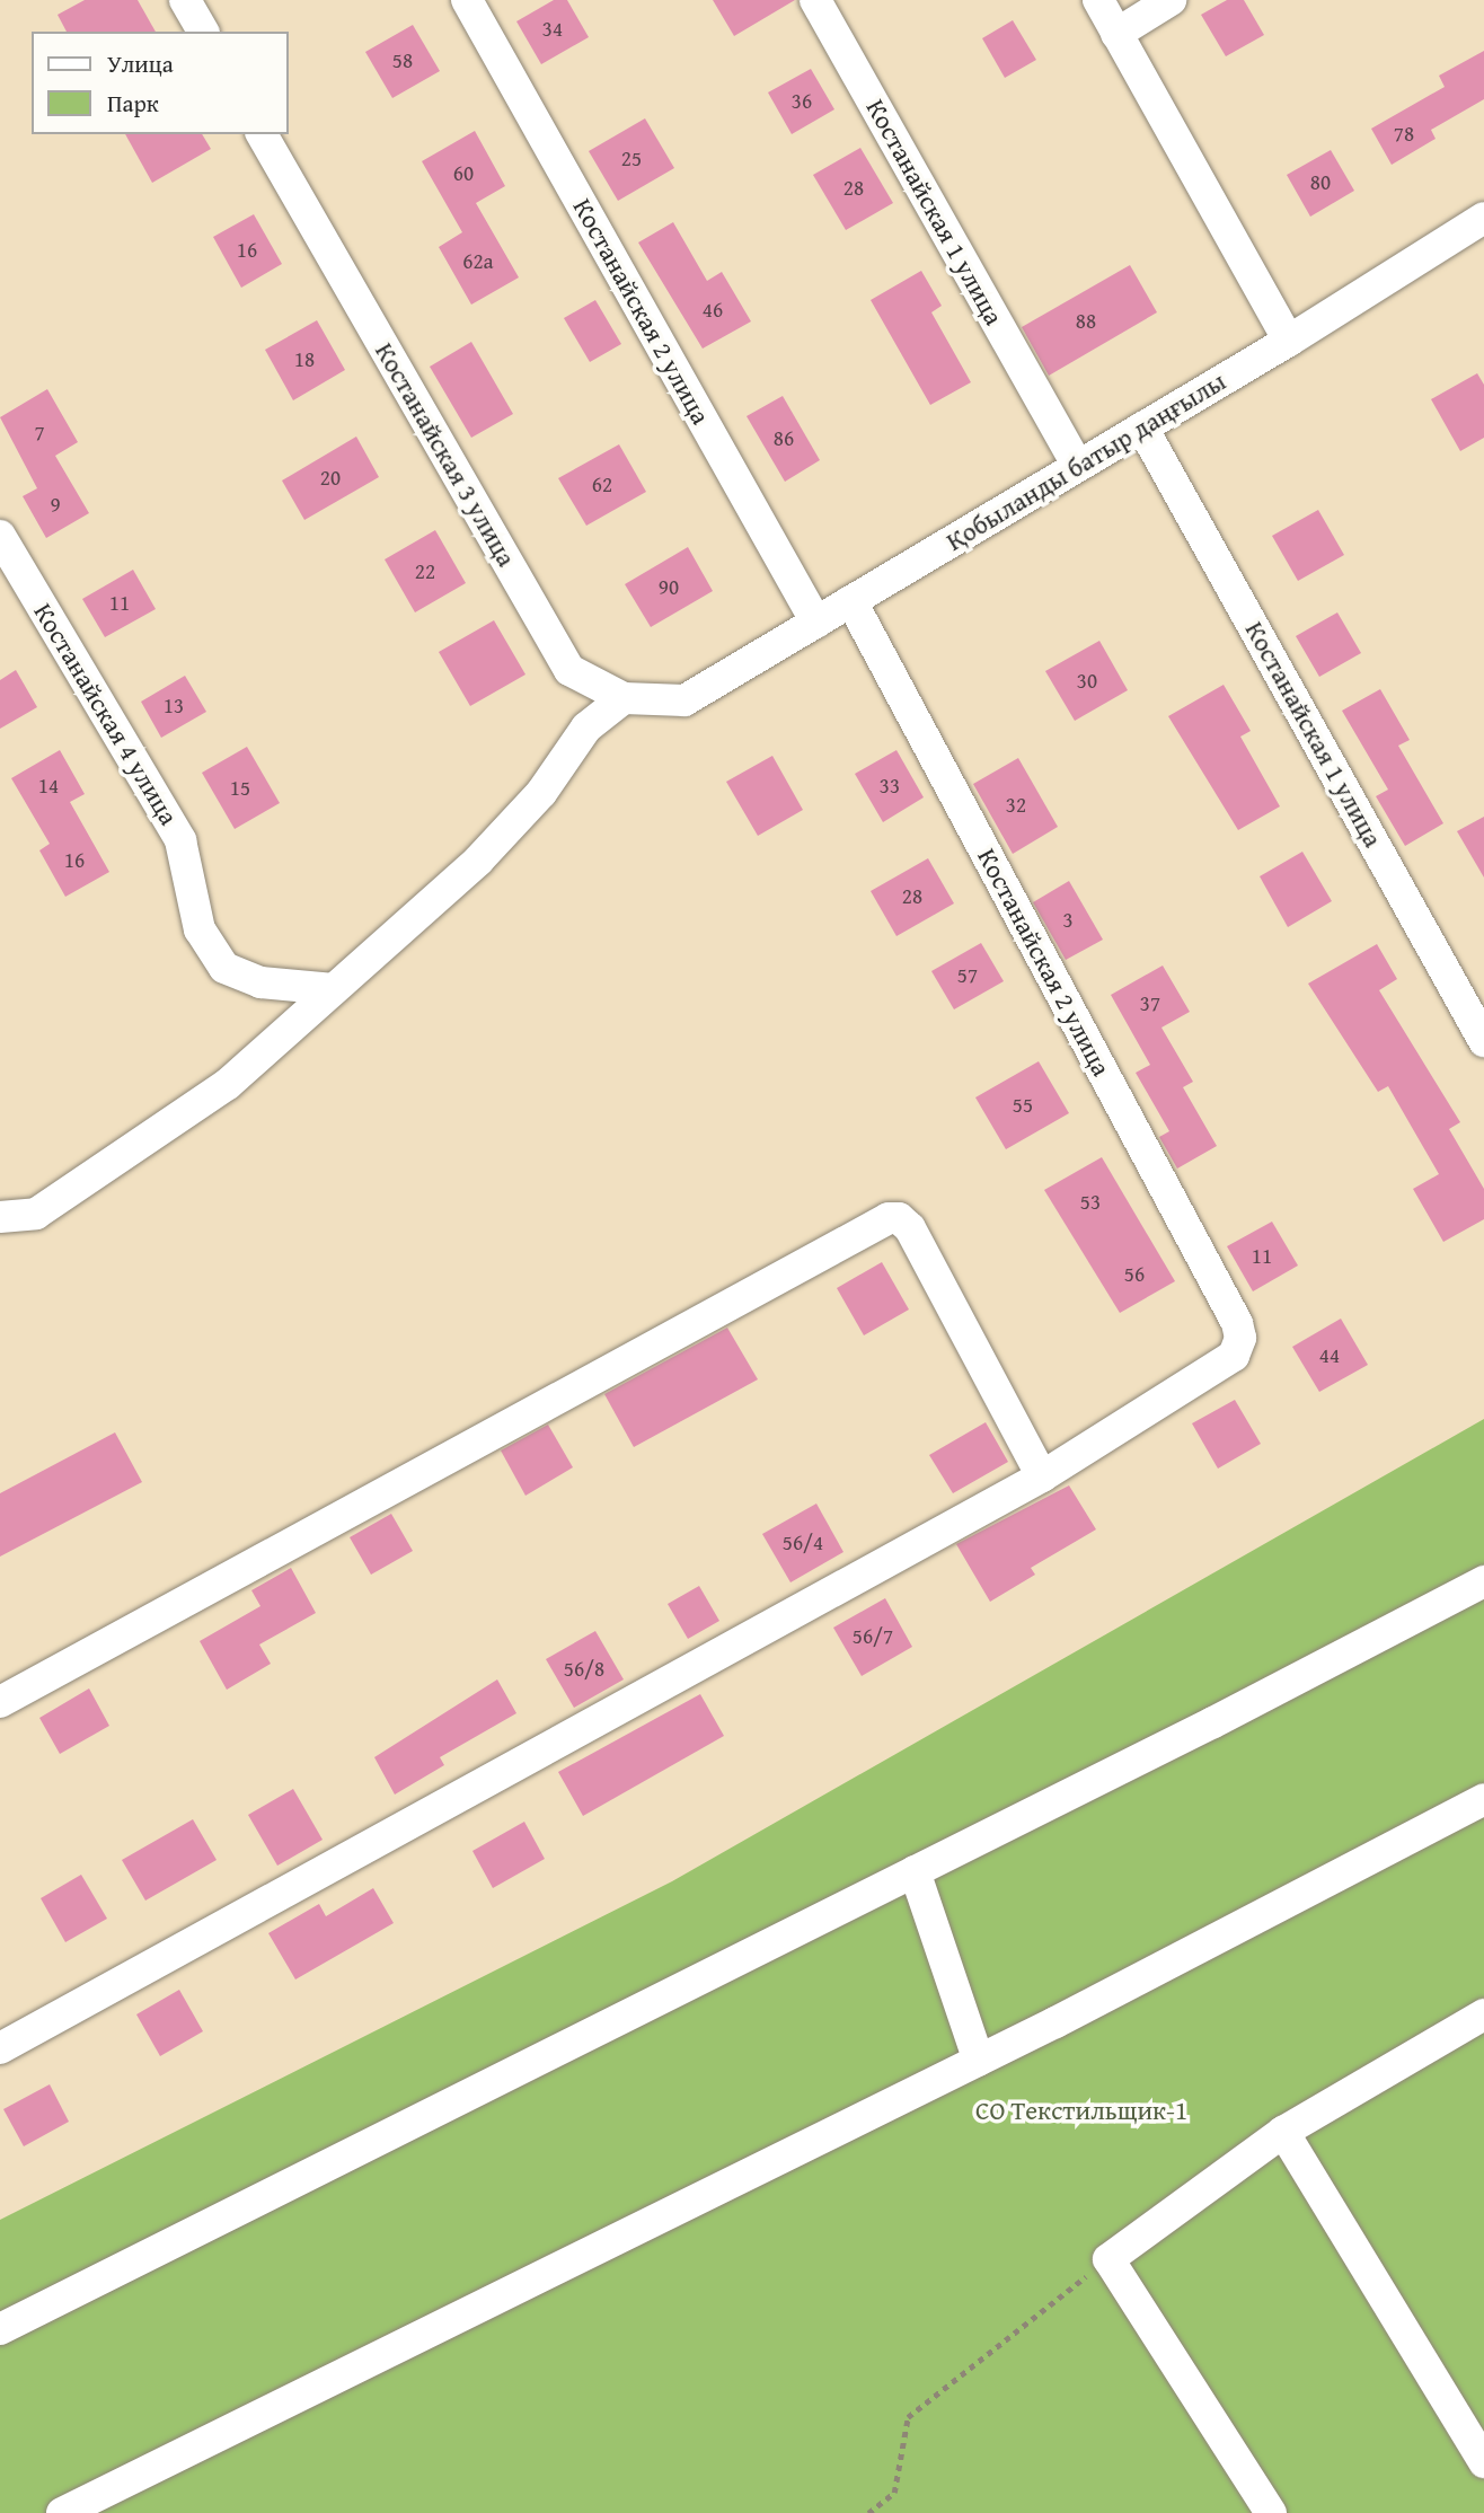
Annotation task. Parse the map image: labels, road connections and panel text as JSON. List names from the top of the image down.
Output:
{
  "streets": {
    "street": [
      "Костанайская 1 улица",
      "Костанайская 2 улица",
      "Костанайская 3 улица",
      "Қобыланды батыр даңғылы",
      "Костанайская 4 улица"
    ]
  },
  "crossings": [
    ["Костанайская 1 улица", "Қобыланды батыр даңғылы"],
    ["Костанайская 2 улица", "Қобыланды батыр даңғылы"],
    ["Костанайская 3 улица", "Қобыланды батыр даңғылы"]
  ],
  "parks": ["СО Текстильщик-1"],
  "house_numbers": [
    "34",
    "58",
    "36",
    "78",
    "25",
    "60",
    "80",
    "28",
    "16",
    "62а",
    "46",
    "88",
    "18",
    "7",
    "86",
    "20",
    "62",
    "9",
    "22",
    "90",
    "11",
    "30",
    "13",
    "14",
    "33",
    "15",
    "32",
    "16",
    "28",
    "3",
    "57",
    "37",
    "55",
    "53",
    "11",
    "56",
    "44",
    "56/4",
    "56/7",
    "56/8"
  ],
  "legend": ["Улица", "Парк"]
}
